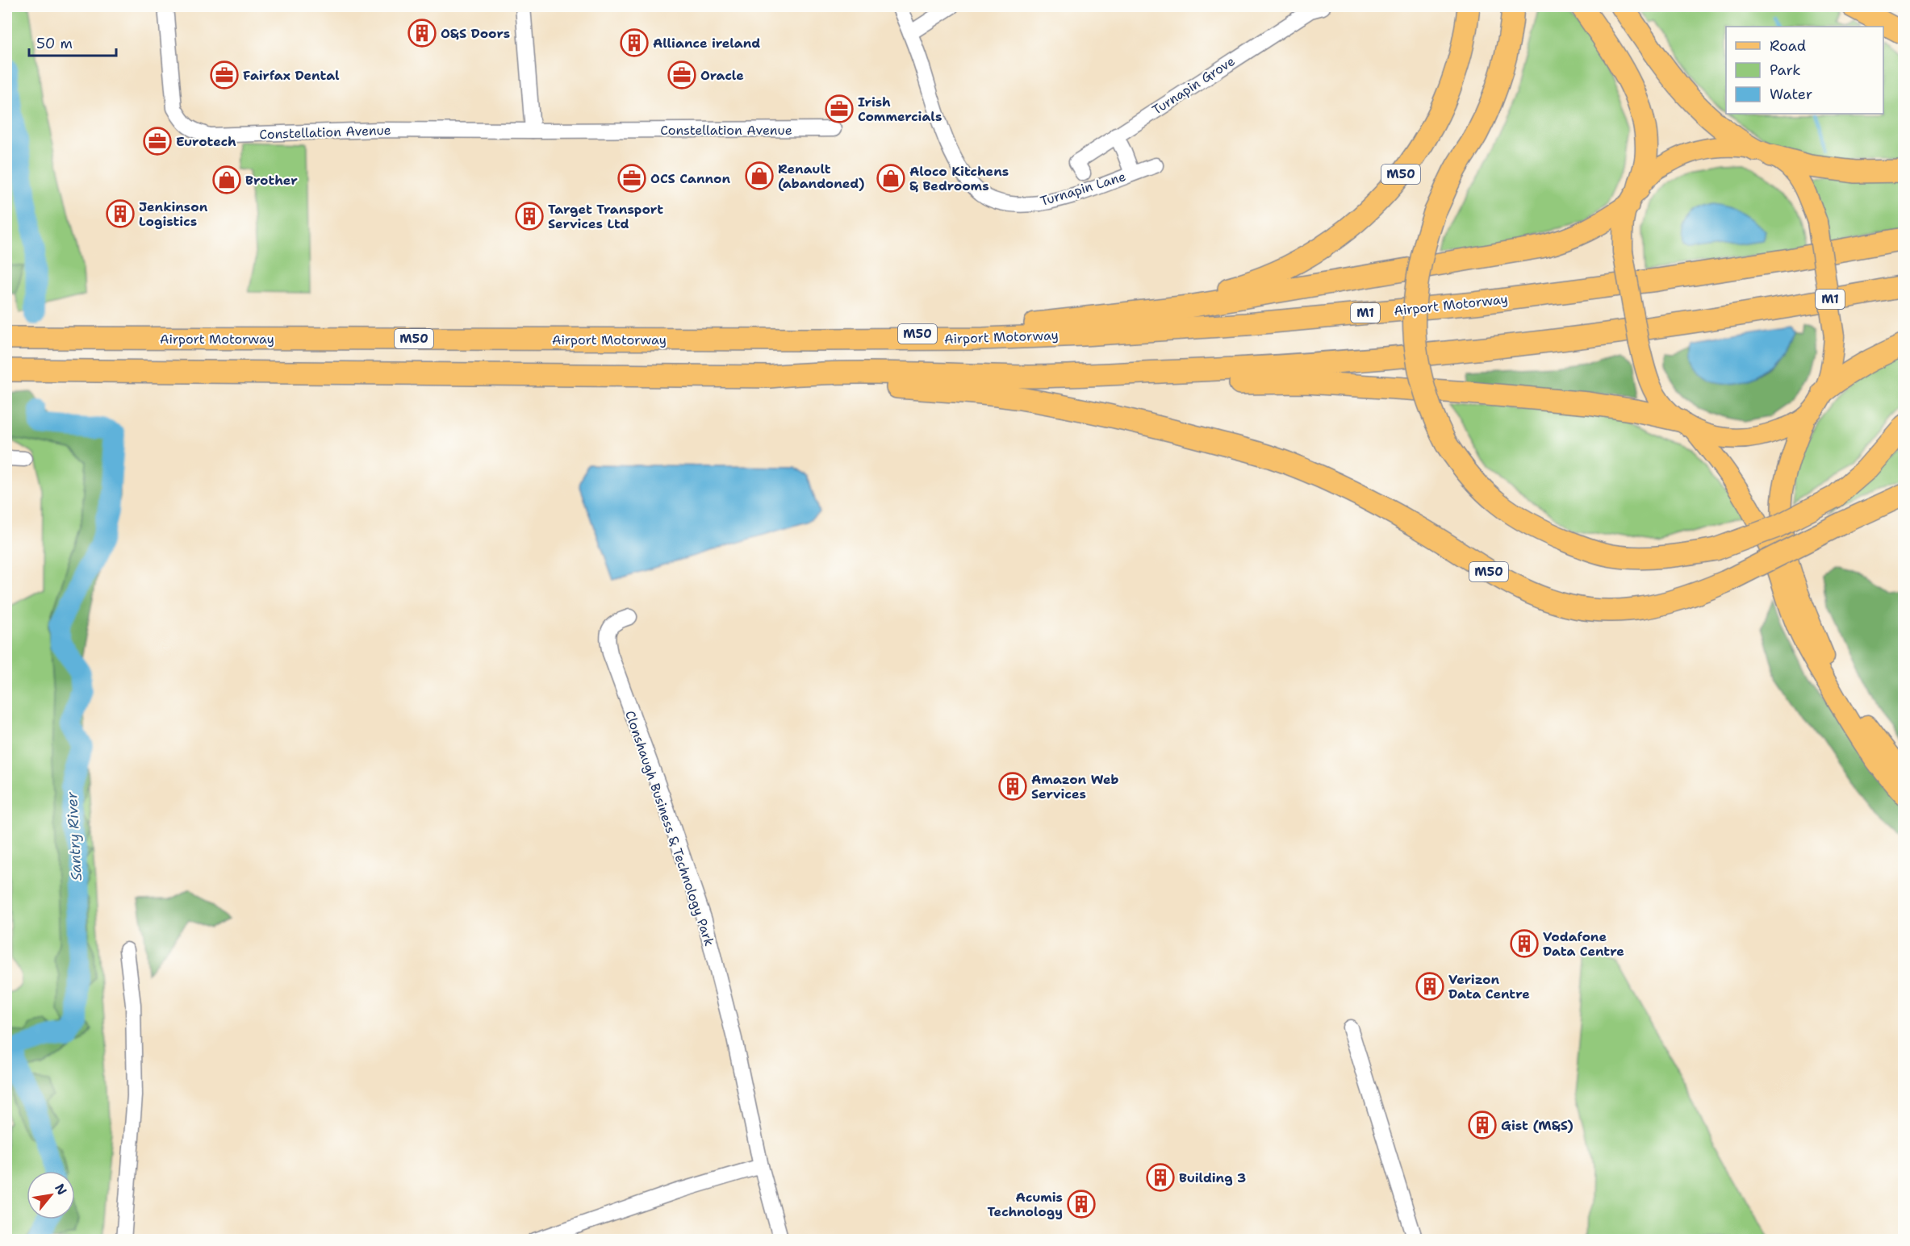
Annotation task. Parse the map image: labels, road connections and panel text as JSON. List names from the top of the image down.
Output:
{
  "streets": {
    "highway": ["M50", "M1", "Airport Motorway"],
    "street": [
      "Turnapin Grove",
      "Constellation Avenue",
      "Turnapin Lane",
      "Clonshaugh Business & Technology Park"
    ]
  },
  "crossings": [
    ["Turnapin Grove", "Turnapin Lane"],
    ["M50", "M1"],
    ["M50", "Airport Motorway"]
  ],
  "water": ["Santry River"],
  "places": {
    "building": [
      "O&S Doors",
      "Alliance ireland",
      "Jenkinson Logistics",
      "Target Transport Services Ltd",
      "Amazon Web Services",
      "Vodafone Data Centre",
      "Verizon Data Centre",
      "Gist (M&S)",
      "Building 3",
      "Acumis Technology"
    ],
    "office": [
      "Fairfax Dental",
      "Oracle",
      "Irish Commercials",
      "Eurotech",
      "OCS Cannon"
    ],
    "shop": ["Renault (abandoned)", "Aloco Kitchens & Bedrooms", "Brother"]
  },
  "legend": ["Road", "Park", "Water"],
  "scale_bar": "50 m",
  "north": "top right"
}
